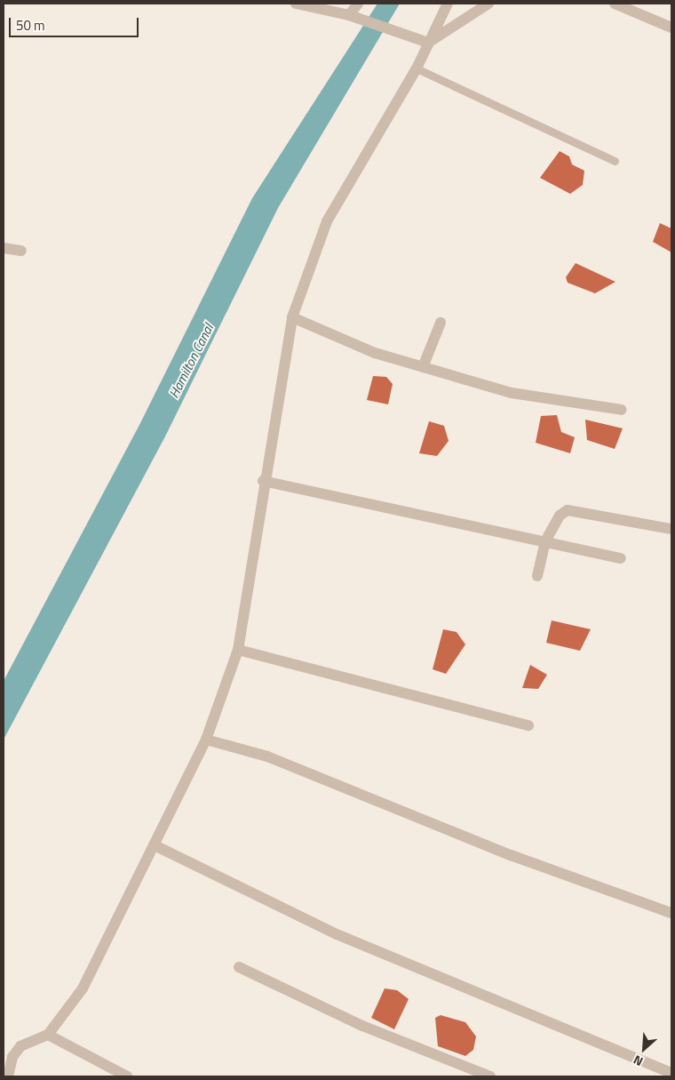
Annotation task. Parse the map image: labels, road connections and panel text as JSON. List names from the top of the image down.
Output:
{
  "water": ["Hamilton Canal"],
  "scale_bar": "50 m",
  "north": "bottom left"
}
